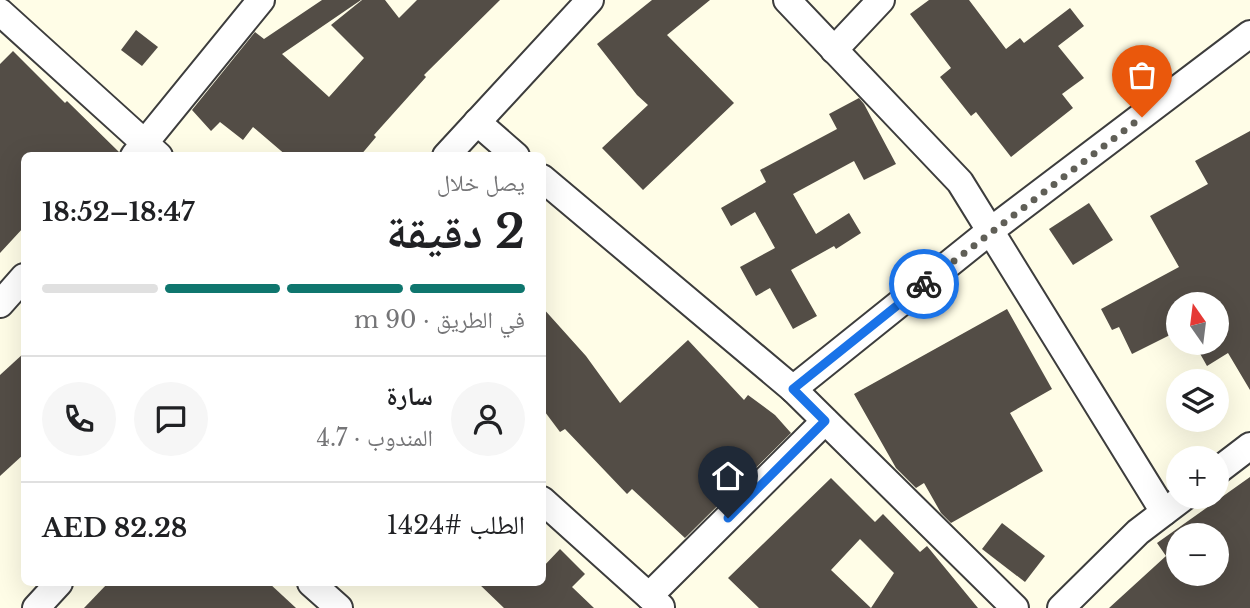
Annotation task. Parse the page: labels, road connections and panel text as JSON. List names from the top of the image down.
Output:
{
  "north": "top",
  "page": {
    "heading": ["2 دقيقة", "يصل خلال", "18:47–18:52"],
    "panel": [
      "سارة",
      "المندوب · 4.7",
      "الطلب #1424",
      "AED 82.28"
    ],
    "bar": "في الطريق · 90 m",
    "map_buttons": ["+", "−"]
  }
}
